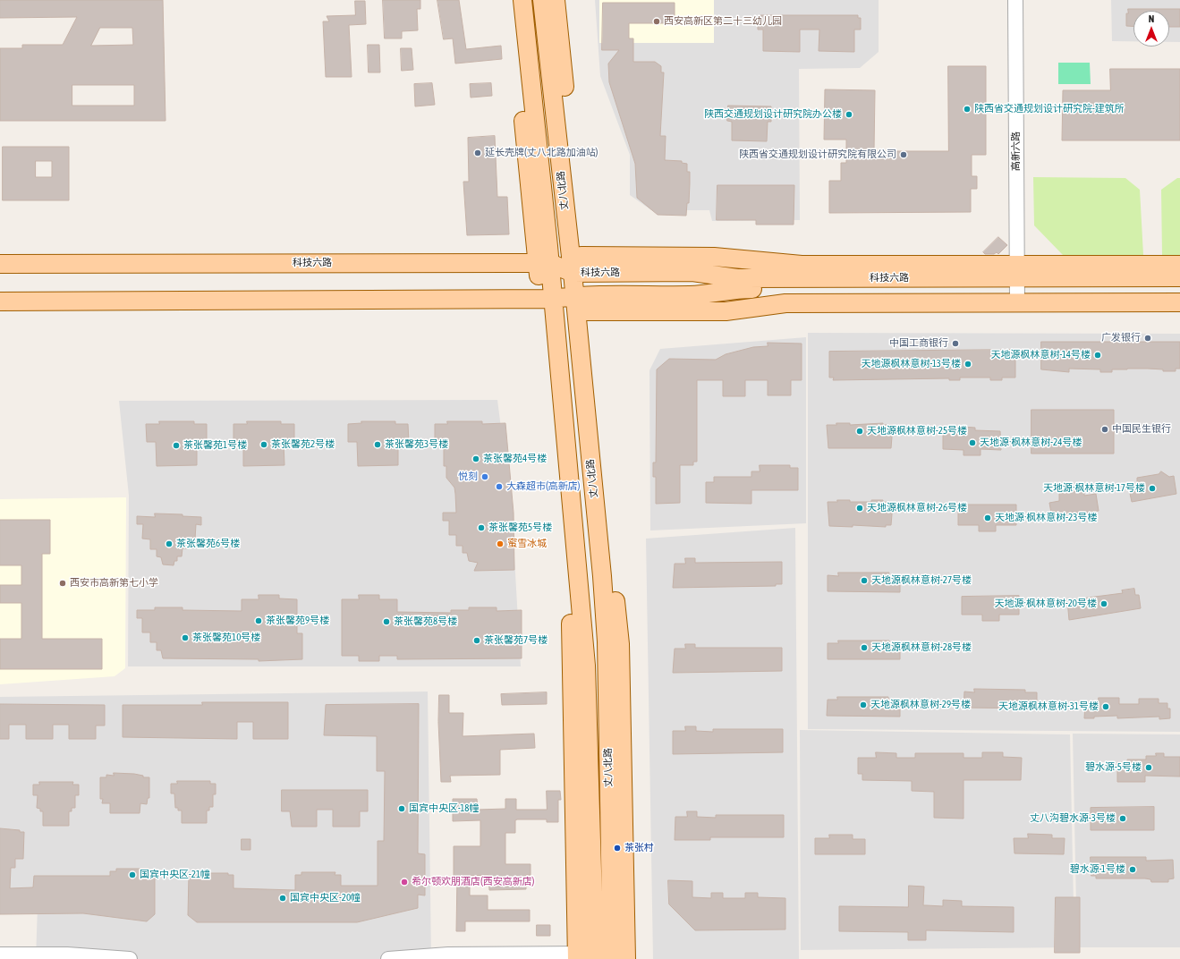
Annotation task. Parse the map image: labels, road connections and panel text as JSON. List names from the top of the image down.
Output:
{
  "streets": {
    "main road": ["丈八北路", "科技六路"],
    "street": ["高新六路"]
  },
  "crossings": [
    ["高新六路", "科技六路"],
    ["丈八北路", "科技六路"]
  ],
  "places": [
    "西安高新区第二十三幼儿园",
    "陕西省交通规划设计研究院-建筑所",
    "陕西交通规划设计研究院办公楼",
    "延长壳牌(丈八北路加油站)",
    "陕西省交通规划设计研究院有限公司",
    "广发银行",
    "中国工商银行",
    "天地源枫林意树-14号楼",
    "天地源枫林意树-13号楼",
    "中国民生银行",
    "天地源枫林意树-25号楼",
    "天地源·枫林意树-24号楼",
    "茶张馨苑2号楼",
    "茶张馨苑3号楼",
    "茶张馨苑1号楼",
    "茶张馨苑4号楼",
    "悦刻",
    "大森超市(高新店)",
    "天地源·枫林意树-17号楼",
    "天地源枫林意树-26号楼",
    "天地源·枫林意树-23号楼",
    "茶张馨苑5号楼",
    "茶张馨苑6号楼",
    "蜜雪冰城",
    "天地源枫林意树-27号楼",
    "西安市高新第七小学",
    "天地源·枫林意树-20号楼",
    "茶张馨苑9号楼",
    "茶张馨苑8号楼",
    "茶张馨苑10号楼",
    "茶张馨苑7号楼",
    "天地源枫林意树-28号楼",
    "天地源枫林意树-29号楼",
    "天地源枫林意树-31号楼",
    "碧水源-5号楼",
    "国宾中央区-18幢",
    "丈八沟碧水源-3号楼",
    "茶张村",
    "碧水源-1号楼",
    "国宾中央区-21幢",
    "希尔顿欢朋酒店(西安高新店)",
    "国宾中央区-20幢"
  ],
  "north": "top"
}
